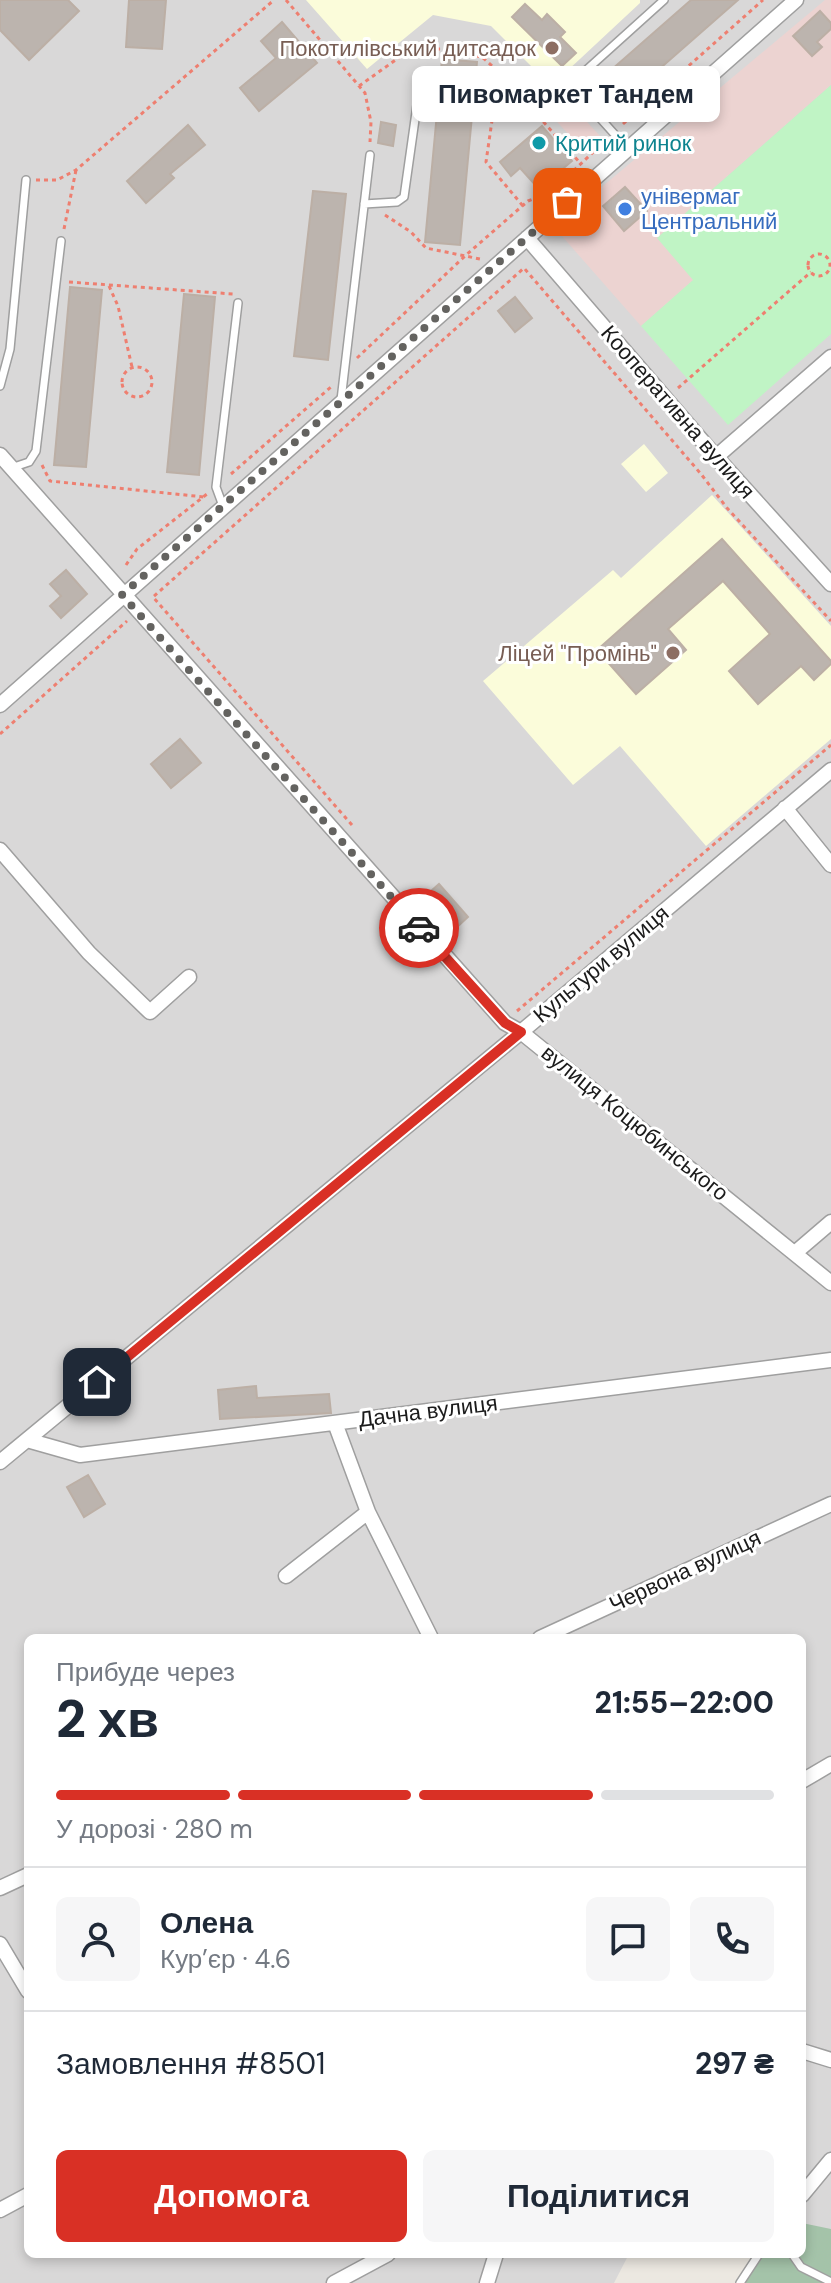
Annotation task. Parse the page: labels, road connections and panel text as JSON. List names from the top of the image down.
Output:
{
  "streets": {
    "street": [
      "Кооперативна вулиця",
      "Культури вулиця",
      "вулиця Коцюбинського",
      "Дачна вулиця",
      "Червона вулиця"
    ]
  },
  "crossings": [
    ["Культури вулиця", "вулиця Коцюбинського"],
    ["Культури вулиця", "Дачна вулиця"]
  ],
  "places": [
    "Покотилівський дитсадок",
    "Критий ринок",
    "Пивомаркет Тандем",
    "універмаг Центральний",
    "Ліцей \"Промінь\""
  ],
  "page": {
    "bubble": "Пивомаркет Тандем",
    "heading": ["2 хв", "Прибуде через", "21:55–22:00"],
    "panel": [
      "Олена",
      "Кур’єр · 4.6",
      "Замовлення #8501",
      "297 ₴"
    ],
    "bar": "У дорозі · 280 m",
    "buttons": ["Допомога", "Поділитися"]
  }
}
